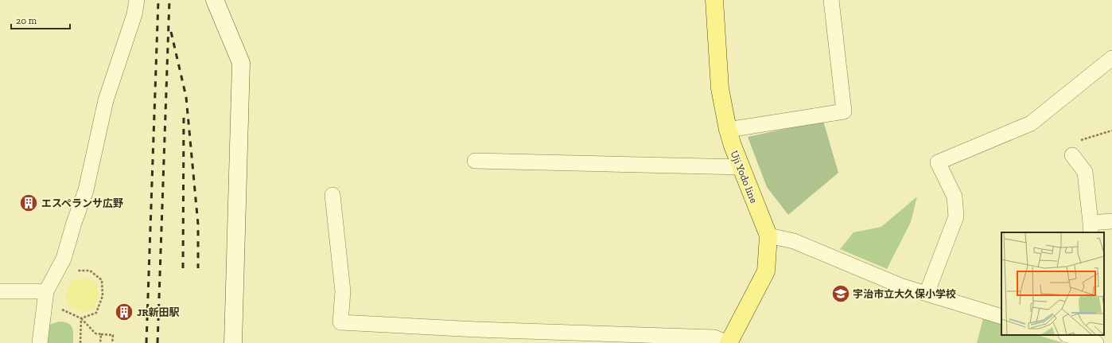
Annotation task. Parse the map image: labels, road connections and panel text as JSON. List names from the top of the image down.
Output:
{
  "streets": {
    "main road": ["Uji Yodo line"]
  },
  "places": {
    "building": ["エスペランサ広野", "JR新田駅"],
    "school or university": ["宇治市立大久保小学校"]
  },
  "scale_bar": "20 m"
}
